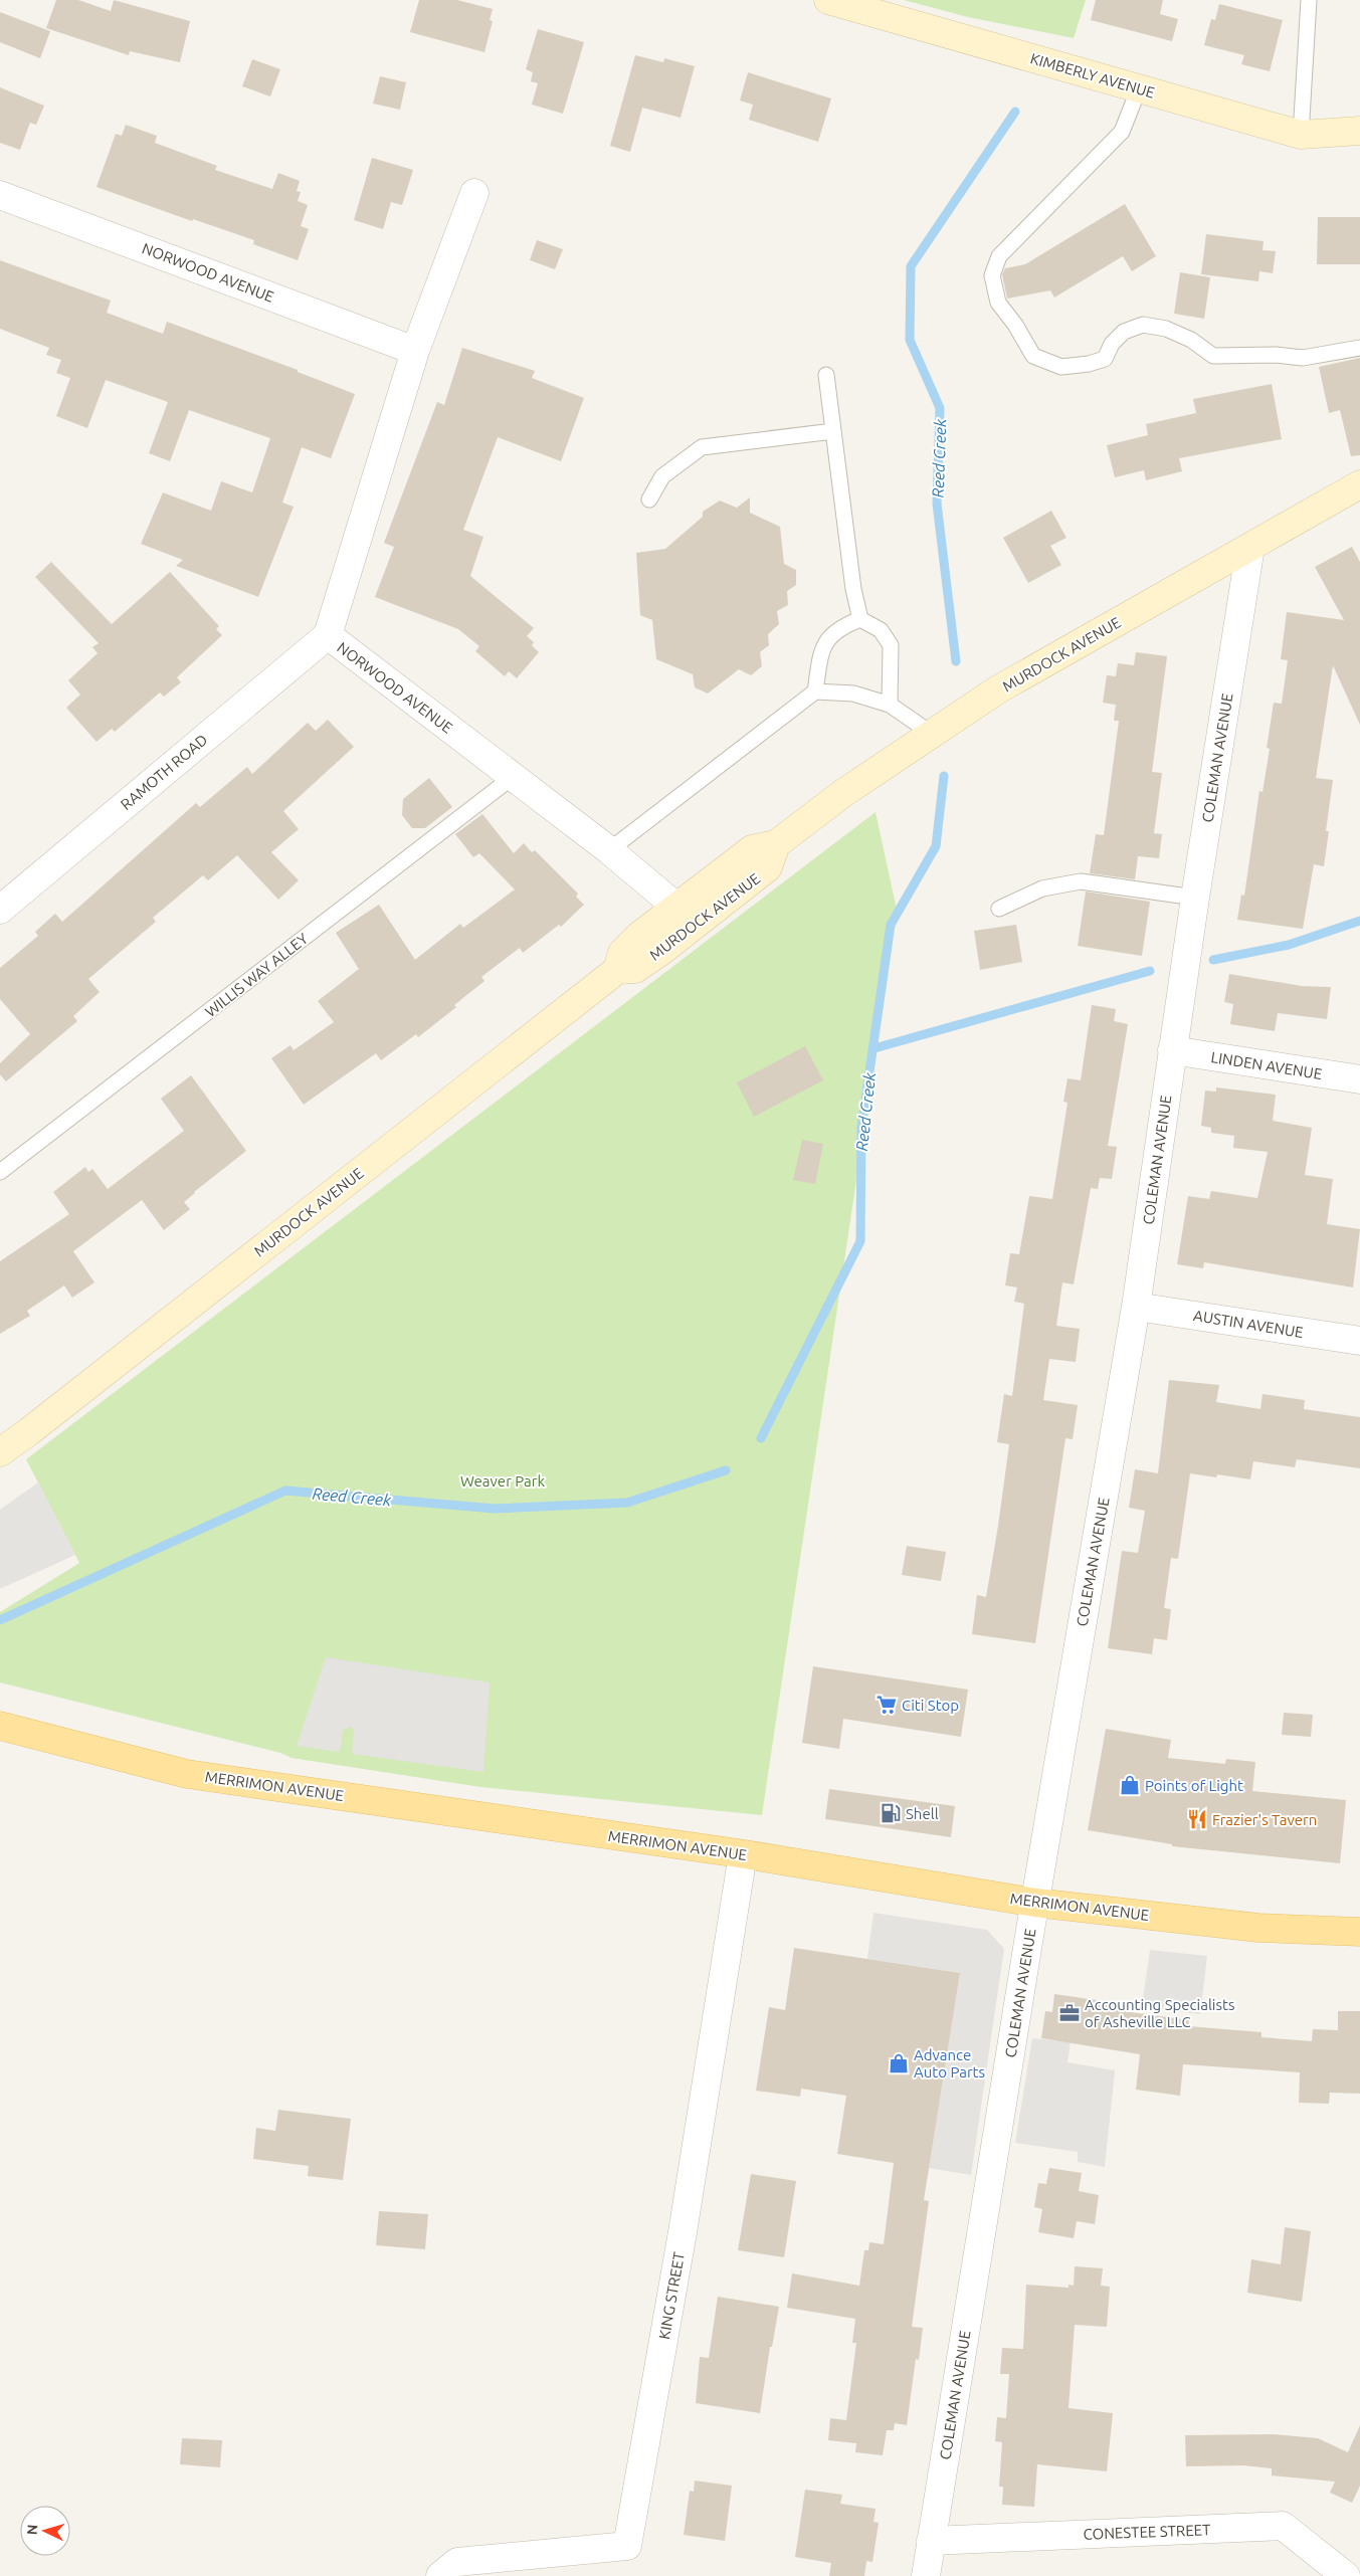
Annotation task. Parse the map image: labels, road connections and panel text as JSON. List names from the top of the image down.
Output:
{
  "streets": {
    "main road": ["MERRIMON AVENUE"],
    "street": [
      "KIMBERLY AVENUE",
      "NORWOOD AVENUE",
      "MURDOCK AVENUE",
      "COLEMAN AVENUE",
      "RAMOTH ROAD",
      "LINDEN AVENUE",
      "AUSTIN AVENUE",
      "KING STREET",
      "CONESTEE STREET"
    ],
    "lane": ["WILLIS WAY ALLEY"]
  },
  "crossings": [
    ["NORWOOD AVENUE", "MURDOCK AVENUE"],
    ["NORWOOD AVENUE", "RAMOTH ROAD"],
    ["NORWOOD AVENUE", "WILLIS WAY ALLEY"],
    ["MURDOCK AVENUE", "COLEMAN AVENUE"],
    ["COLEMAN AVENUE", "LINDEN AVENUE"],
    ["COLEMAN AVENUE", "AUSTIN AVENUE"],
    ["COLEMAN AVENUE", "MERRIMON AVENUE"],
    ["COLEMAN AVENUE", "CONESTEE STREET"],
    ["MERRIMON AVENUE", "KING STREET"]
  ],
  "water": ["Reed Creek"],
  "parks": ["Weaver Park"],
  "places": {
    "supermarket": ["Citi Stop"],
    "shop": ["Points of Light", "Advance Auto Parts"],
    "fuel station": ["Shell"],
    "restaurant": ["Frazier's Tavern"],
    "office": ["Accounting Specialists of Asheville LLC"]
  },
  "north": "left"
}
